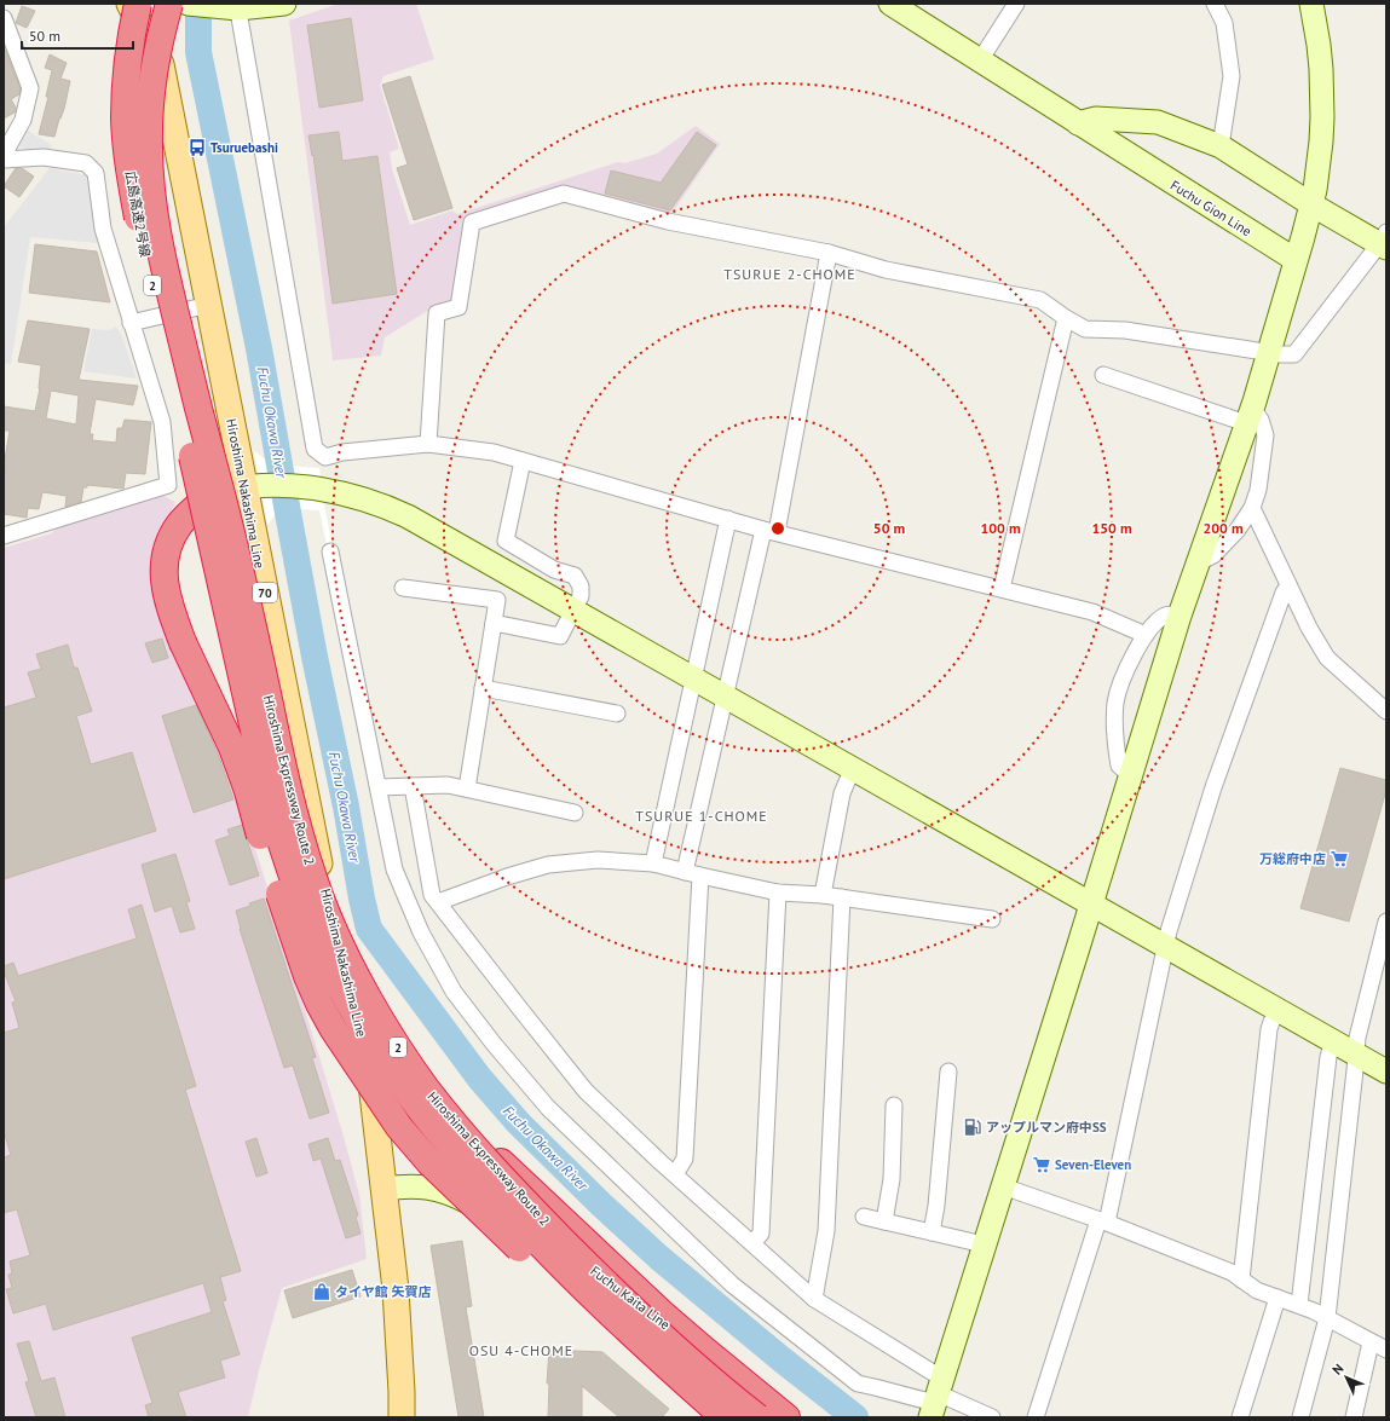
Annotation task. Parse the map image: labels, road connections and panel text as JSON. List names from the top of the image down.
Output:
{
  "streets": {
    "highway": ["広島高速2号線", "2", "Hiroshima Expressway Route 2"],
    "main road": ["Hiroshima Nakashima Line", "70"],
    "street": ["Fuchu Gion Line", "Fuchu Kaita Line"]
  },
  "crossings": [
    ["広島高速2号線", "Hiroshima Expressway Route 2"],
    ["Hiroshima Nakashima Line", "Fuchu Kaita Line"]
  ],
  "districts": ["TSURUE 2-CHOME", "TSURUE 1-CHOME", "OSU 4-CHOME"],
  "water": ["Fuchu Okawa River"],
  "places": {
    "bus stop": ["Tsuruebashi"],
    "supermarket": ["万総府中店", "Seven-Eleven"],
    "fuel station": ["アップルマン府中SS"],
    "shop": ["タイヤ館 矢賀店"]
  },
  "scale_bar": "50 m",
  "north": "top left",
  "rings": [
    "50 m",
    "100 m",
    "150 m",
    "200 m"
  ]
}
